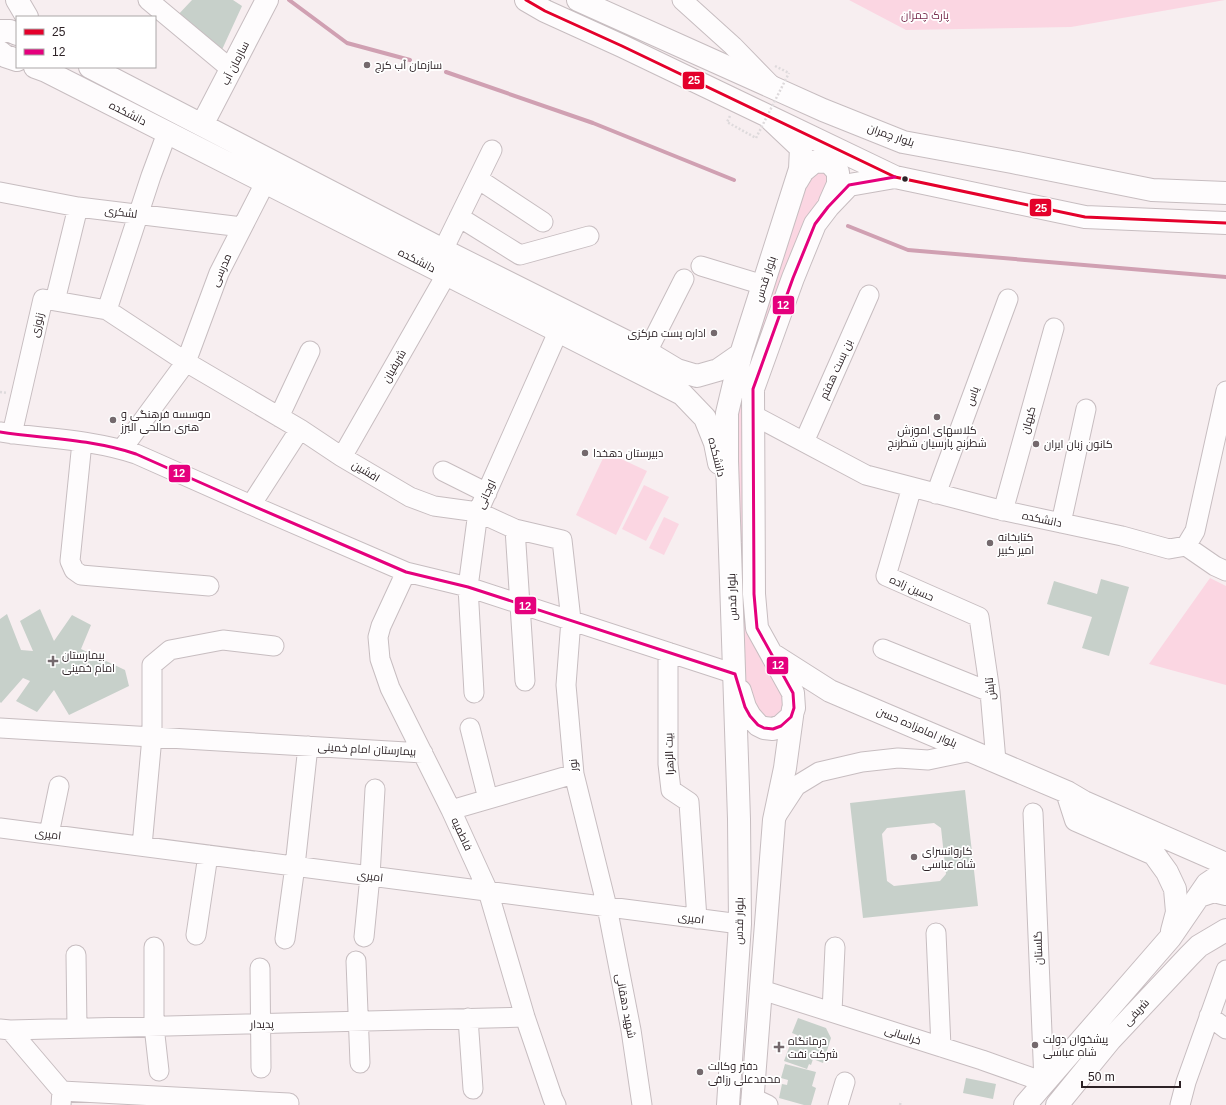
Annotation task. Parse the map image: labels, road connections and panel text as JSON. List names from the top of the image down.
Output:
{
  "streets": {
    "main road": [
      "سازمان آب",
      "دانشکده",
      "بلوار چمران",
      "بلوار قدس",
      "بلوار امامزاده حسن",
      "شریفی"
    ],
    "street": [
      "لشکری",
      "مدرسی",
      "زنوزی",
      "شریفیان",
      "بن بست هفتم",
      "یاس",
      "کیهان",
      "افشین",
      "اوجانی",
      "حسین زاده",
      "تابش",
      "بیمارستان امام خمینی",
      "بیت الزهرا",
      "نور",
      "امیری",
      "فاطمیه",
      "گلستان",
      "شهید دهقانی",
      "پدیدار",
      "خراسانی"
    ]
  },
  "crossings": [
    ["سازمان آب", "دانشکده"],
    ["دانشکده", "مدرسی"],
    ["دانشکده", "بلوار قدس"],
    ["دانشکده", "شریفیان"],
    ["دانشکده", "بن بست هفتم"],
    ["دانشکده", "یاس"],
    ["دانشکده", "کیهان"],
    ["دانشکده", "اوجانی"],
    ["دانشکده", "حسین زاده"],
    ["لشکری", "مدرسی"],
    ["لشکری", "زنوزی"],
    ["مدرسی", "افشین"],
    ["بلوار قدس", "بلوار امامزاده حسن"],
    ["بلوار قدس", "امیری"],
    ["بلوار قدس", "خراسانی"],
    ["شریفیان", "افشین"],
    ["افشین", "اوجانی"],
    ["افشین", "نور"],
    ["حسین زاده", "تابش"],
    ["تابش", "بلوار امامزاده حسن"],
    ["بیمارستان امام خمینی", "فاطمیه"],
    ["بیت الزهرا", "امیری"],
    ["نور", "امیری"],
    ["نور", "شهید دهقانی"],
    ["امیری", "فاطمیه"],
    ["امیری", "شهید دهقانی"],
    ["فاطمیه", "پدیدار"],
    ["گلستان", "شریفی"],
    ["گلستان", "خراسانی"],
    ["شریفی", "خراسانی"]
  ],
  "parks": ["پارک چمران"],
  "places": {
    "other": [
      "سازمان آب کرج",
      "اداره پست مرکزی",
      "کلاسهای اموزش شطرنج پارسیان شطرنج",
      "موسسه فرهنگی و هنری صالحی البرز",
      "کانون زبان ایران",
      "دبیرستان دهخدا",
      "کتابخانه امیر کبیر",
      "کاروانسرای شاه عباسی",
      "پیشخوان دولت شاه عباسی",
      "دفتر وکالت محمدعلی رزاقی"
    ],
    "health": ["بیمارستان امام خمینی", "درمانگاه شرکت نفت"]
  },
  "lines": ["transit line 25", "transit line 12"],
  "legend": ["25", "12"],
  "scale_bar": "50 m"
}
